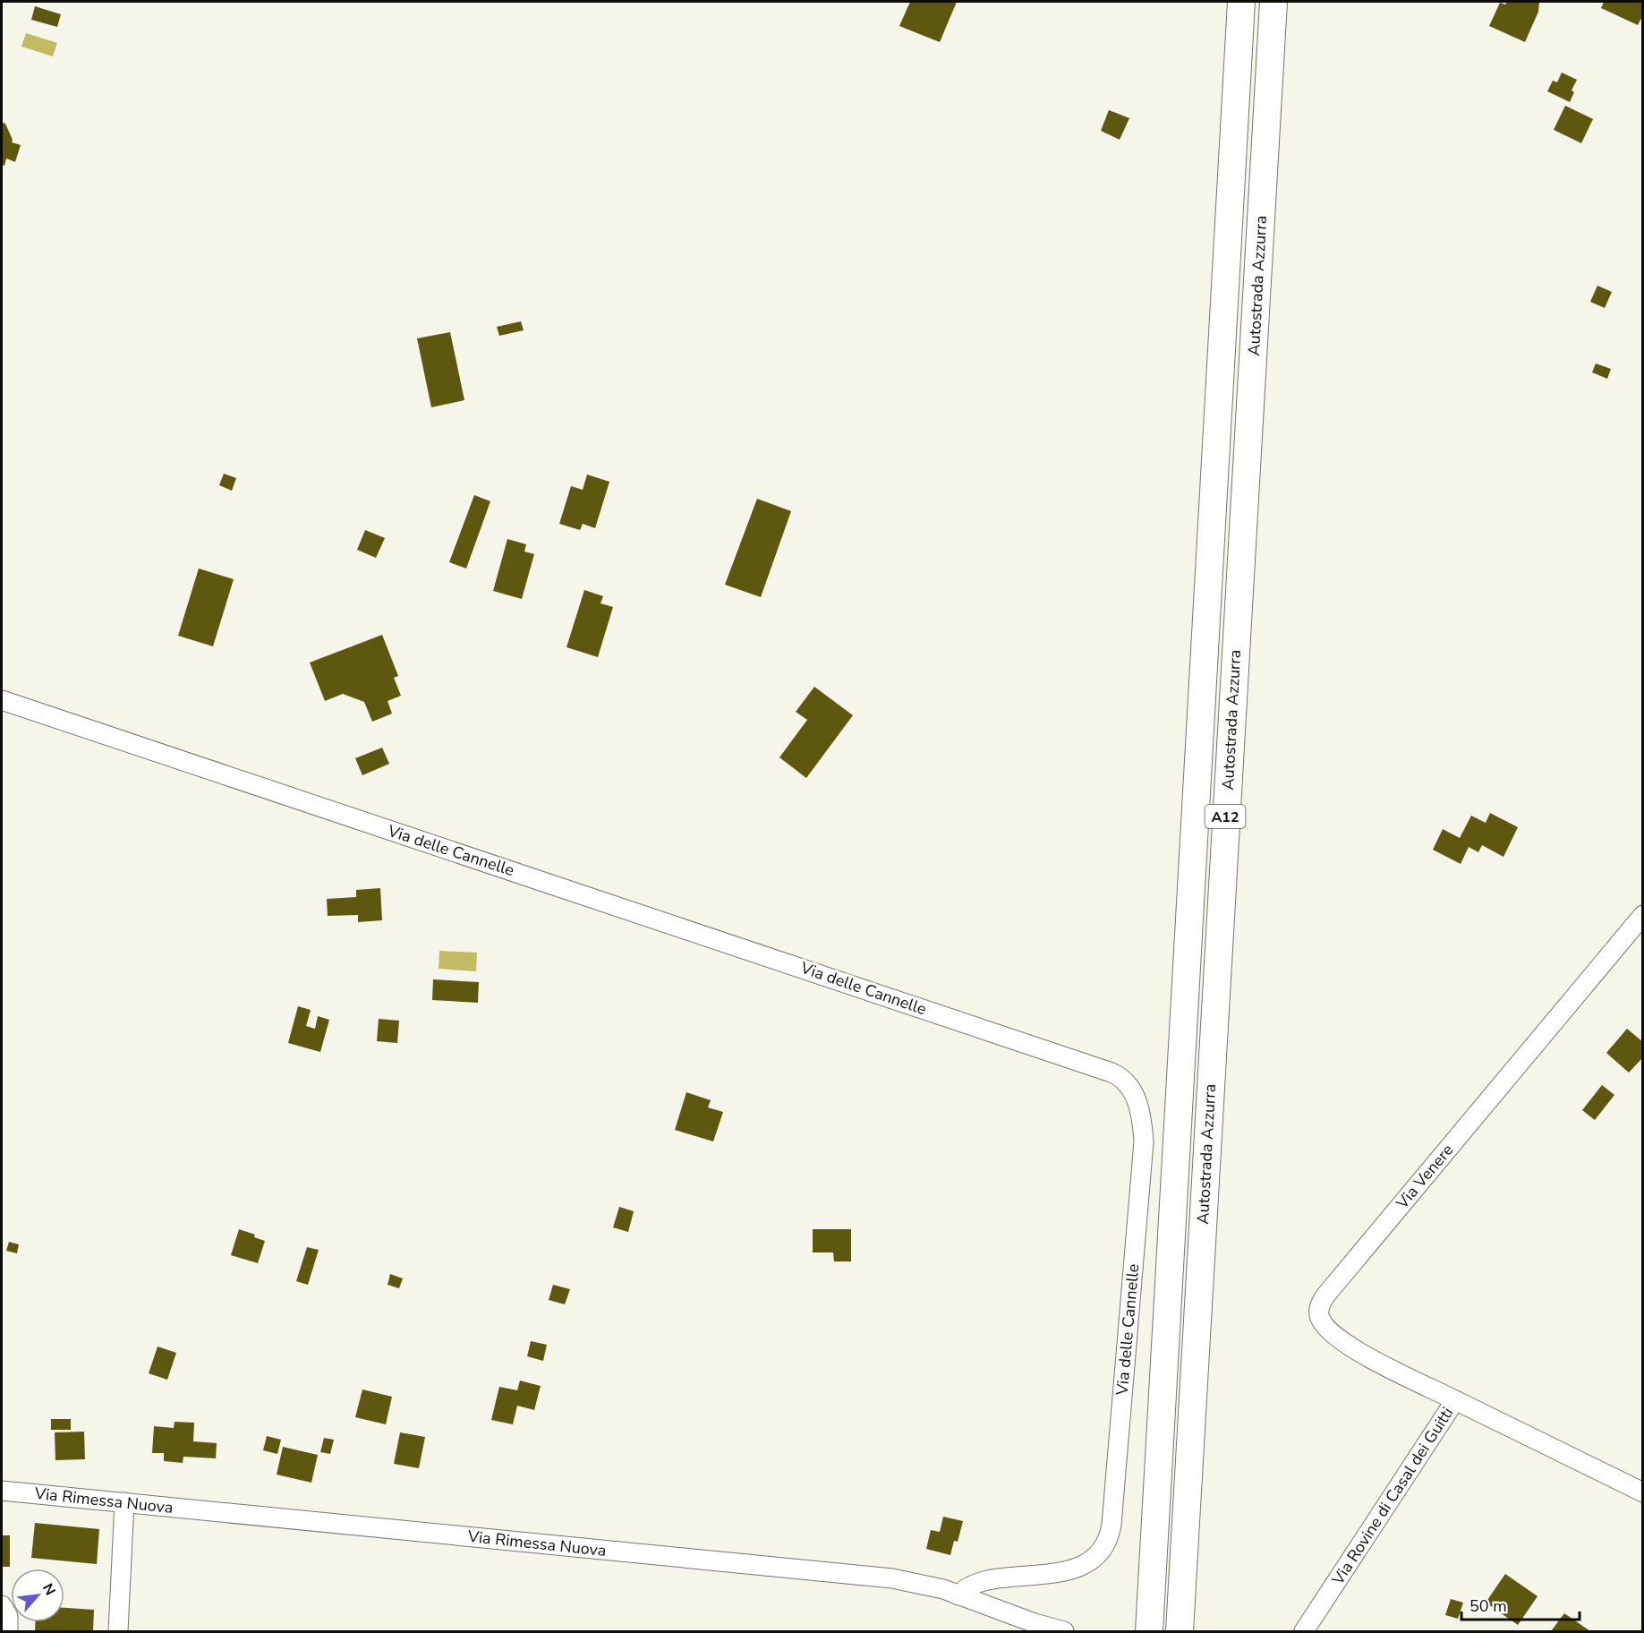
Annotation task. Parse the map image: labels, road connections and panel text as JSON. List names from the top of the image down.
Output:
{
  "streets": {
    "highway": ["Autostrada Azzurra", "A12"],
    "street": [
      "Via delle Cannelle",
      "Via Venere",
      "Via Rovine di Casal dei Guitti",
      "Via Rimessa Nuova"
    ]
  },
  "crossings": [
    ["Via delle Cannelle", "Via Rimessa Nuova"],
    ["Via Venere", "Via Rovine di Casal dei Guitti"]
  ],
  "scale_bar": "50 m",
  "north": "top right"
}
